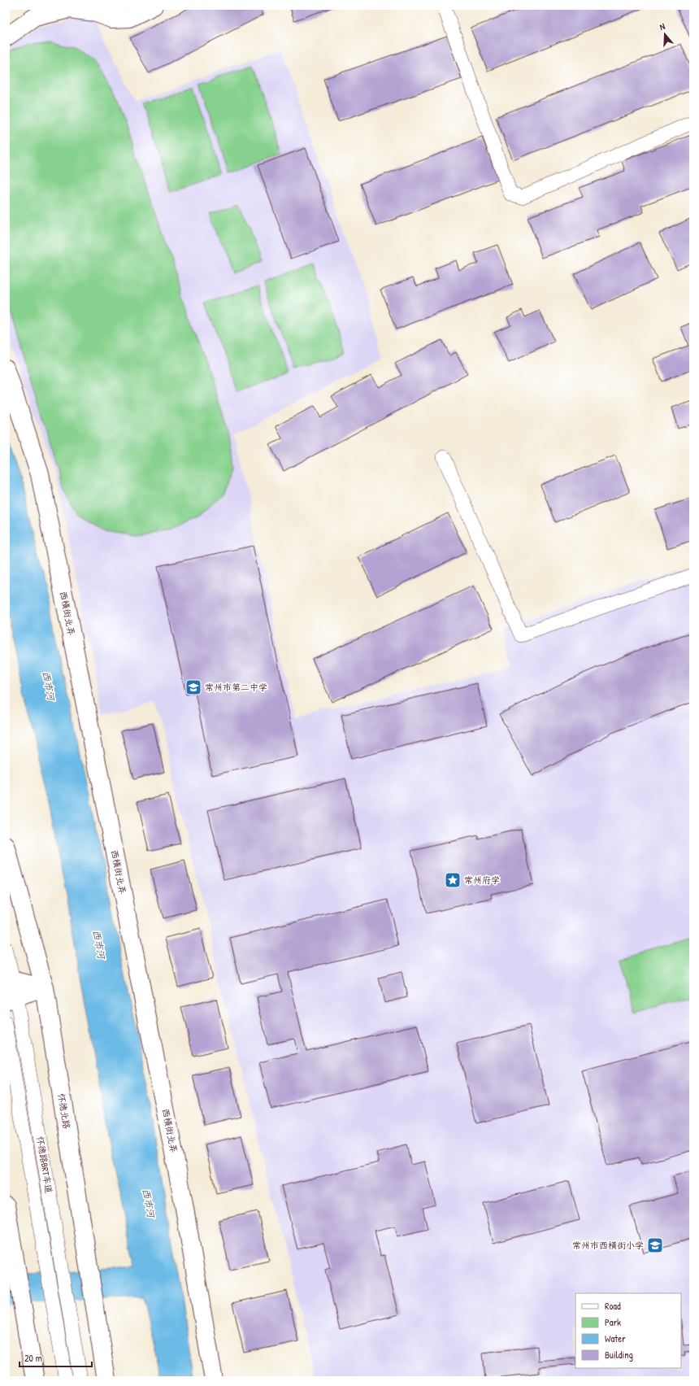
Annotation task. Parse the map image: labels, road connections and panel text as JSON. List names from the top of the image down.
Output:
{
  "streets": {
    "street": ["西横街北弄", "怀德北路"],
    "lane": ["怀德路BRT车道"]
  },
  "water": ["西市河"],
  "places": {
    "school or university": ["常州市第二中学", "常州市西横街小学"],
    "place": ["常州府学"]
  },
  "legend": [
    "Road",
    "Park",
    "Water",
    "Building"
  ],
  "scale_bar": "20 m",
  "north": "top"
}
